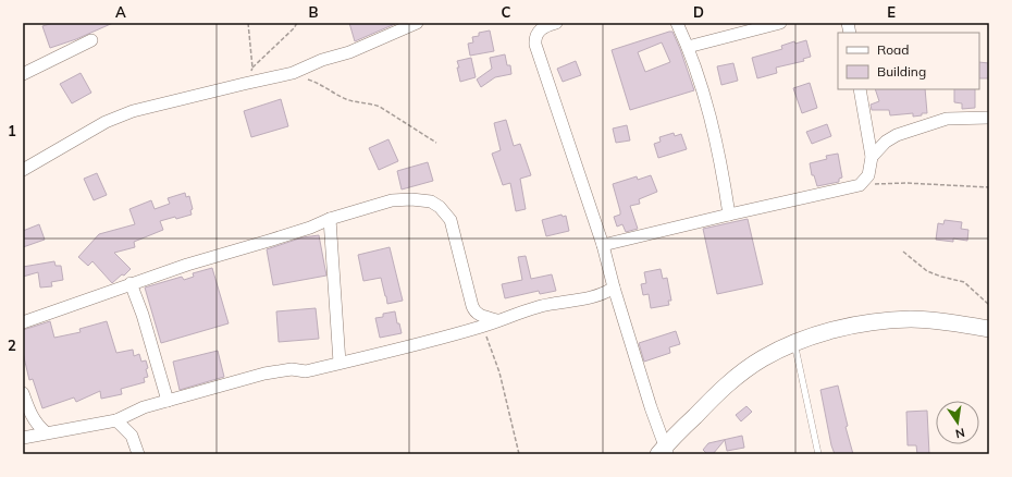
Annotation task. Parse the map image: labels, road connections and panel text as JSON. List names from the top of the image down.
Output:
{
  "legend": ["Road", "Building"],
  "north": "bottom",
  "grid": {
    "columns": [
      "A",
      "B",
      "C",
      "D",
      "E"
    ],
    "rows": ["1", "2"]
  }
}
